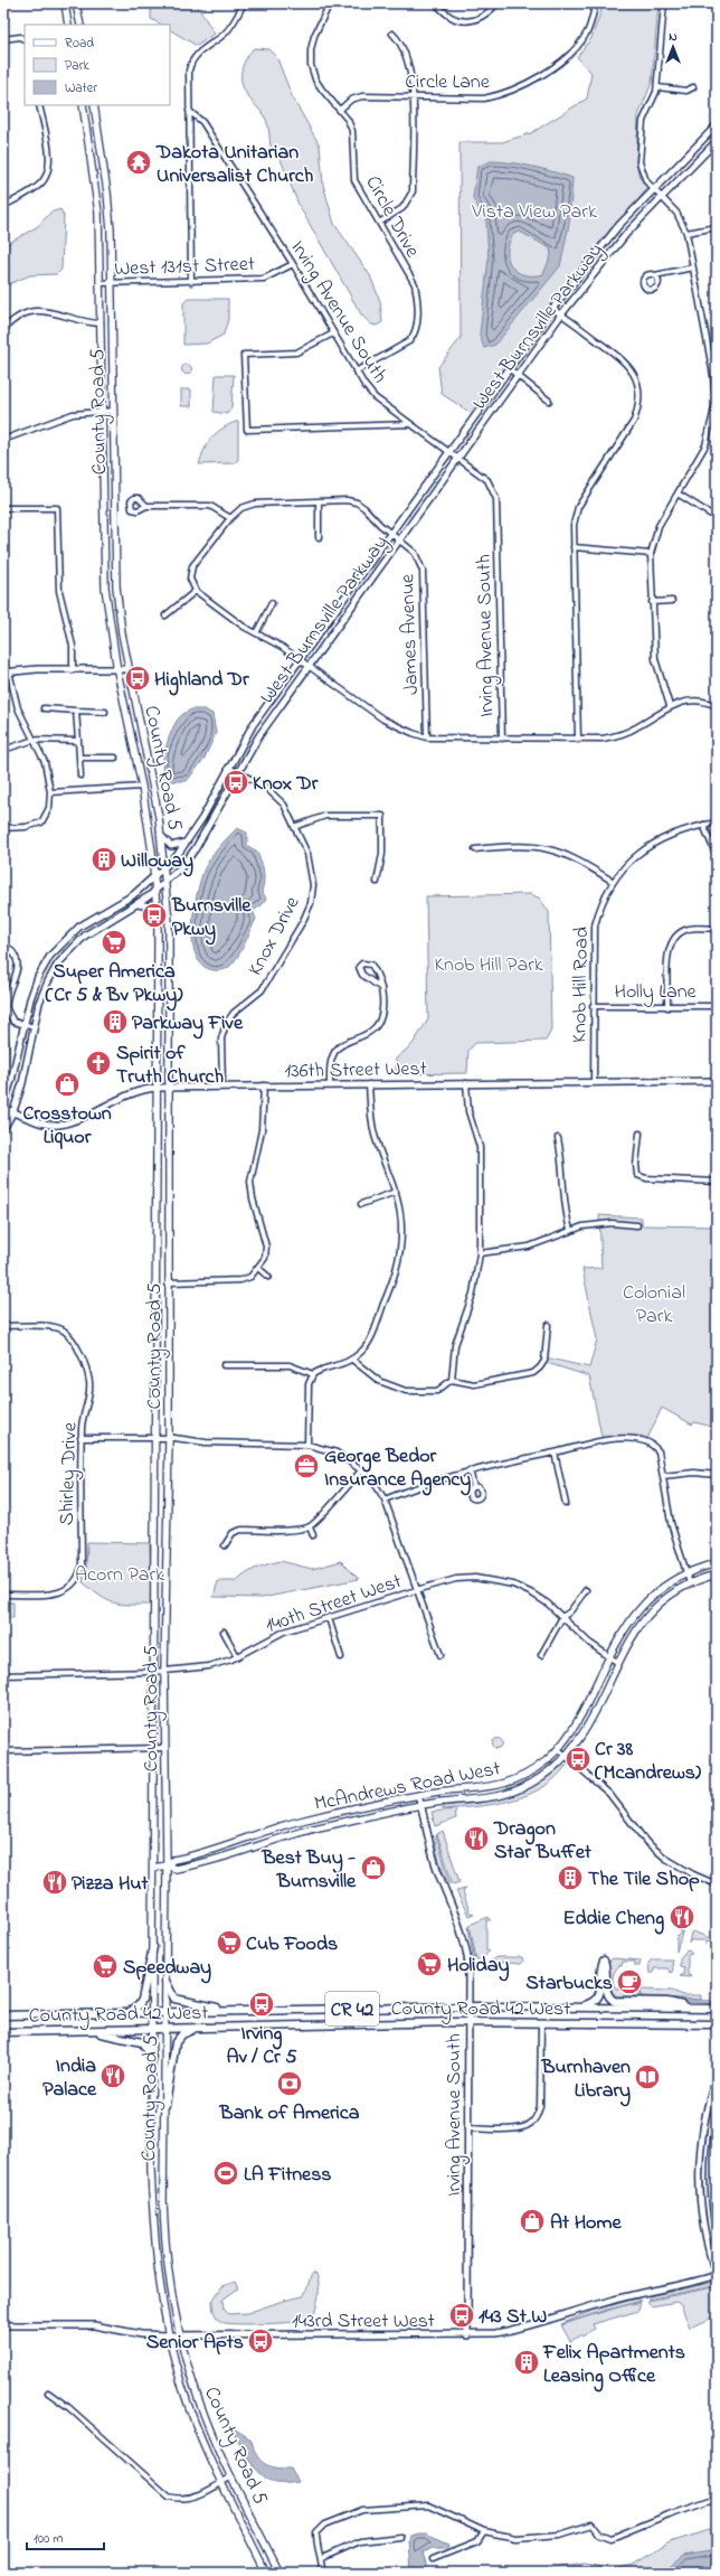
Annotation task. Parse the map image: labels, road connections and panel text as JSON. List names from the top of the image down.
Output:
{
  "streets": {
    "highway": ["County Road 42 West", "CR 42"],
    "main road": ["County Road 5", "McAndrews Road West"],
    "street": [
      "Circle Lane",
      "Circle Drive",
      "West 131st Street",
      "Irving Avenue South",
      "West Burnsville Parkway",
      "James Avenue",
      "Knox Drive",
      "Knob Hill Road",
      "Holly Lane",
      "136th Street West",
      "Shirley Drive",
      "140th Street West",
      "143rd Street West"
    ]
  },
  "crossings": [
    ["Circle Lane", "Circle Drive"],
    ["Circle Drive", "Irving Avenue South"],
    ["West 131st Street", "Irving Avenue South"],
    ["West 131st Street", "County Road 5"],
    ["Irving Avenue South", "West Burnsville Parkway"],
    ["Irving Avenue South", "McAndrews Road West"],
    ["Irving Avenue South", "County Road 42 West"],
    ["Irving Avenue South", "143rd Street West"],
    ["West Burnsville Parkway", "County Road 5"],
    ["West Burnsville Parkway", "James Avenue"],
    ["West Burnsville Parkway", "Knox Drive"],
    ["West Burnsville Parkway", "136th Street West"],
    ["County Road 5", "136th Street West"],
    ["County Road 5", "140th Street West"],
    ["County Road 5", "McAndrews Road West"],
    ["County Road 5", "County Road 42 West"],
    ["County Road 5", "143rd Street West"],
    ["Knox Drive", "136th Street West"],
    ["Knob Hill Road", "Holly Lane"],
    ["Knob Hill Road", "136th Street West"],
    ["140th Street West", "McAndrews Road West"]
  ],
  "parks": [
    "Vista View Park",
    "Knob Hill Park",
    "Colonial Park",
    "Acorn Park"
  ],
  "places": {
    "temple": ["Dakota Unitarian Universalist Church"],
    "bus stop": [
      "Highland Dr",
      "Knox Dr",
      "Burnsville Pkwy",
      "Cr 38 (Mcandrews)",
      "Irving Av / Cr 5",
      "143 St W",
      "Senior Apts"
    ],
    "building": [
      "Willoway",
      "Parkway Five",
      "The Tile Shop",
      "Felix Apartments Leasing Office"
    ],
    "supermarket": [
      "Super America (Cr 5 & Bv Pkwy)",
      "Cub Foods",
      "Holiday",
      "Speedway"
    ],
    "church": ["Spirit of Truth Church"],
    "shop": ["Crosstown Liquor", "Best Buy - Burnsville", "At Home"],
    "office": ["George Bedor Insurance Agency"],
    "restaurant": [
      "Dragon Star Buffet",
      "Pizza Hut",
      "Eddie Cheng",
      "India Palace"
    ],
    "cafe": ["Starbucks"],
    "library": ["Burnhaven Library"],
    "bank": ["Bank of America"],
    "sports": ["LA Fitness"]
  },
  "legend": ["Road", "Park", "Water"],
  "scale_bar": "100 m",
  "north": "top"
}
